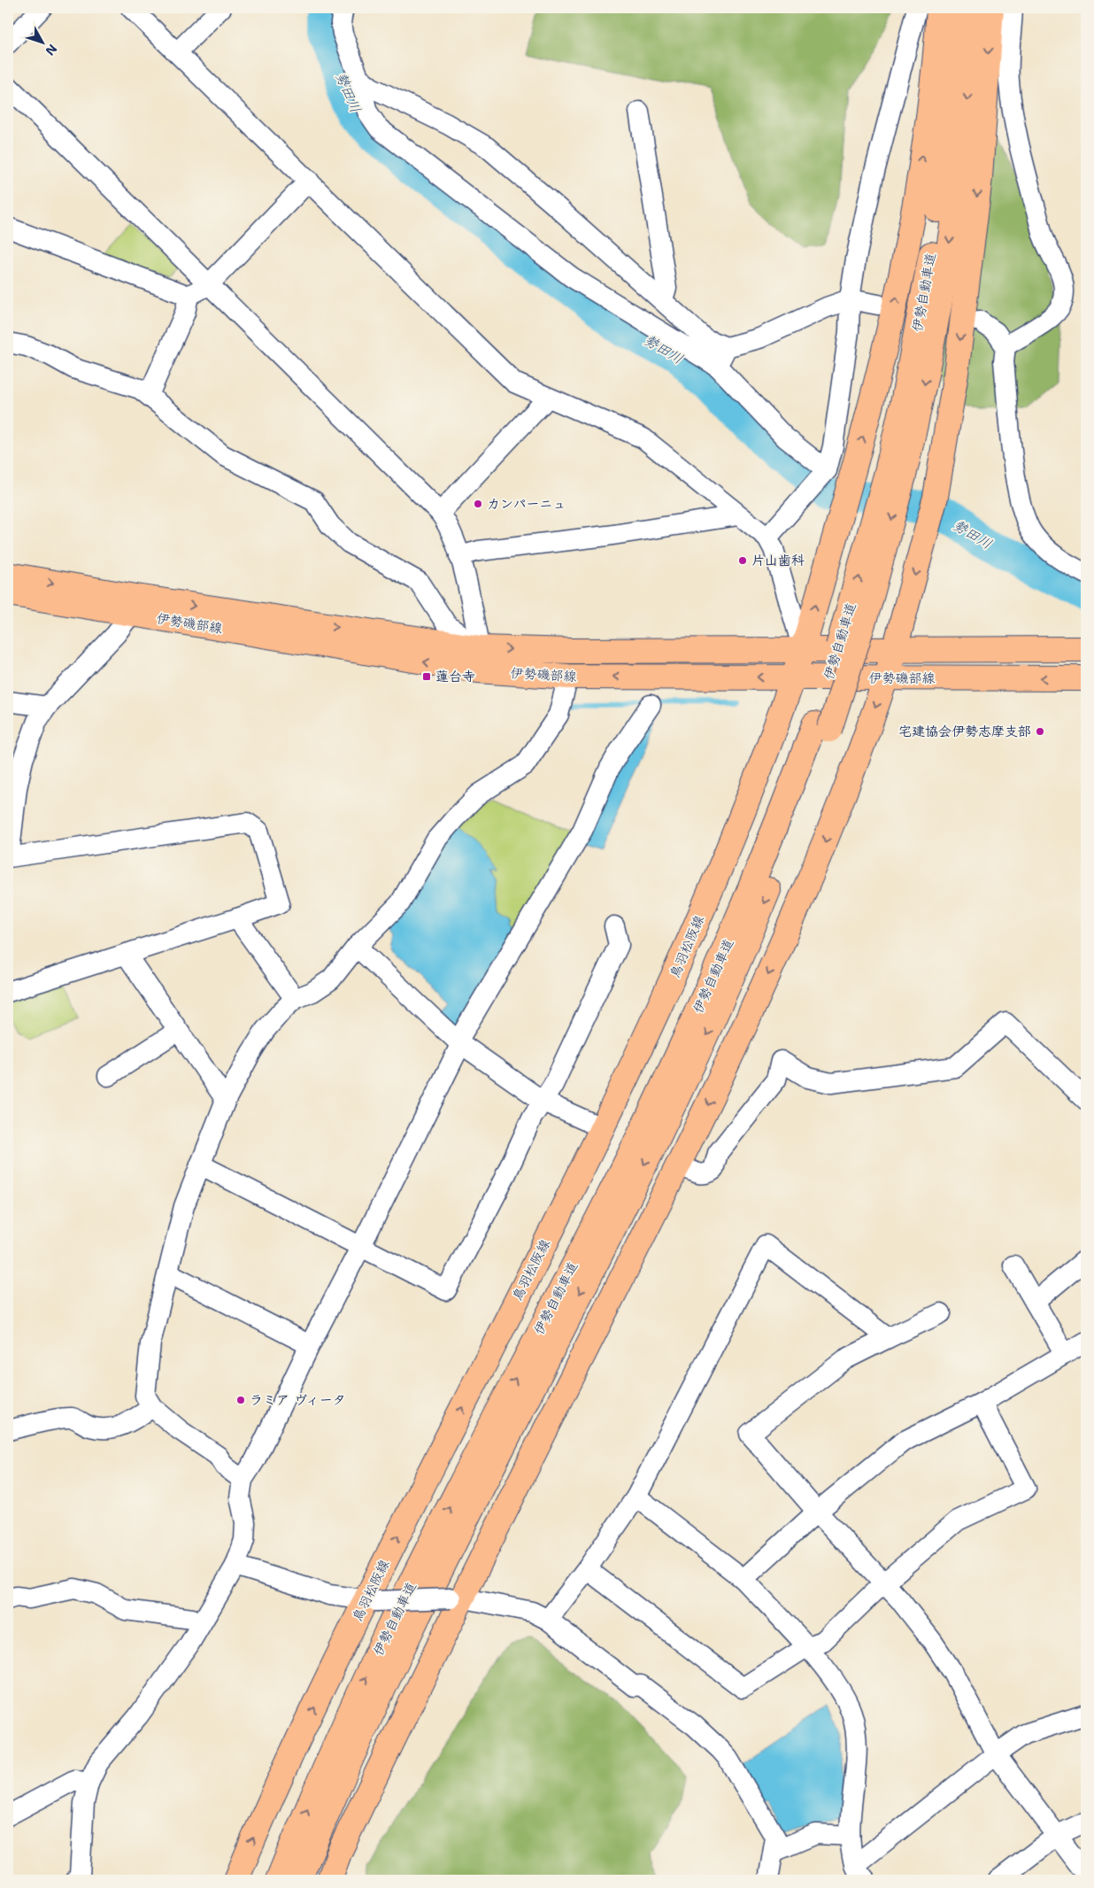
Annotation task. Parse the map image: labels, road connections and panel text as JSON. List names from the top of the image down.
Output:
{
  "streets": {
    "main road": ["伊勢自動車道", "伊勢磯部線", "鳥羽松阪線"]
  },
  "crossings": [
    ["伊勢磯部線", "鳥羽松阪線"]
  ],
  "water": ["勢田川"],
  "places": {
    "other": [
      "カンパーニュ",
      "片山歯科",
      "宅建協会伊勢志摩支部",
      "ラミア ヴィータ"
    ],
    "transit": ["蓮台寺"]
  },
  "north": "bottom right"
}
